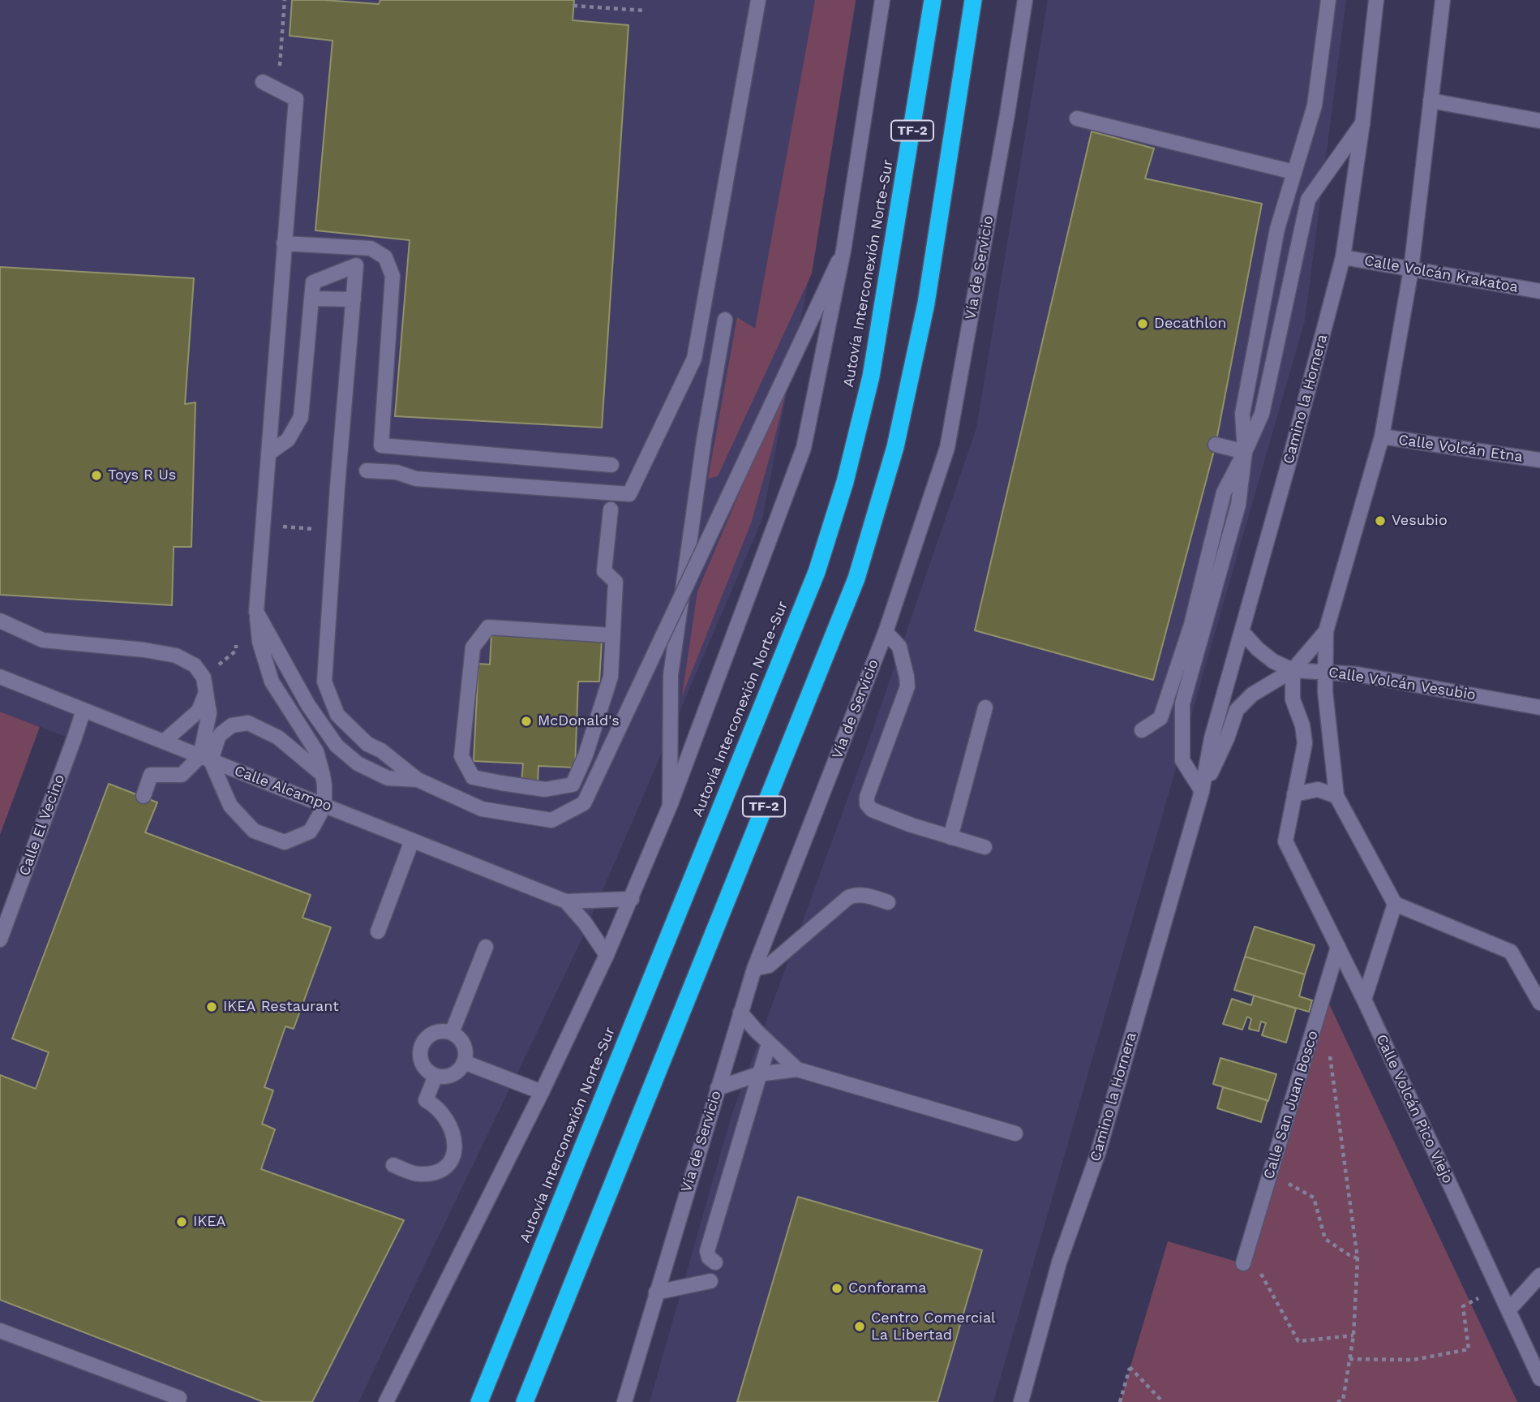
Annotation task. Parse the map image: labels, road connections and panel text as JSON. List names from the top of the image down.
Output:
{
  "streets": {
    "highway": ["TF-2", "Autovía Interconexión Norte-Sur"],
    "street": [
      "Vía de Servicio",
      "Calle Volcán Krakatoa",
      "Camino la Hornera",
      "Calle Volcán Etna",
      "Calle Volcán Vesubio",
      "Calle Alcampo",
      "Calle El Vecino",
      "Calle San Juan Bosco",
      "Calle Volcán Pico Viejo"
    ]
  },
  "crossings": [
    ["Calle Volcán Krakatoa", "Camino la Hornera"],
    ["Camino la Hornera", "Calle Volcán Etna"],
    ["Camino la Hornera", "Calle Volcán Vesubio"],
    ["Calle Alcampo", "Calle El Vecino"],
    ["Calle San Juan Bosco", "Calle Volcán Pico Viejo"]
  ],
  "places": [
    "Decathlon",
    "Toys R Us",
    "Vesubio",
    "McDonald's",
    "IKEA Restaurant",
    "IKEA",
    "Conforama",
    "Centro Comercial La Libertad"
  ]
}
